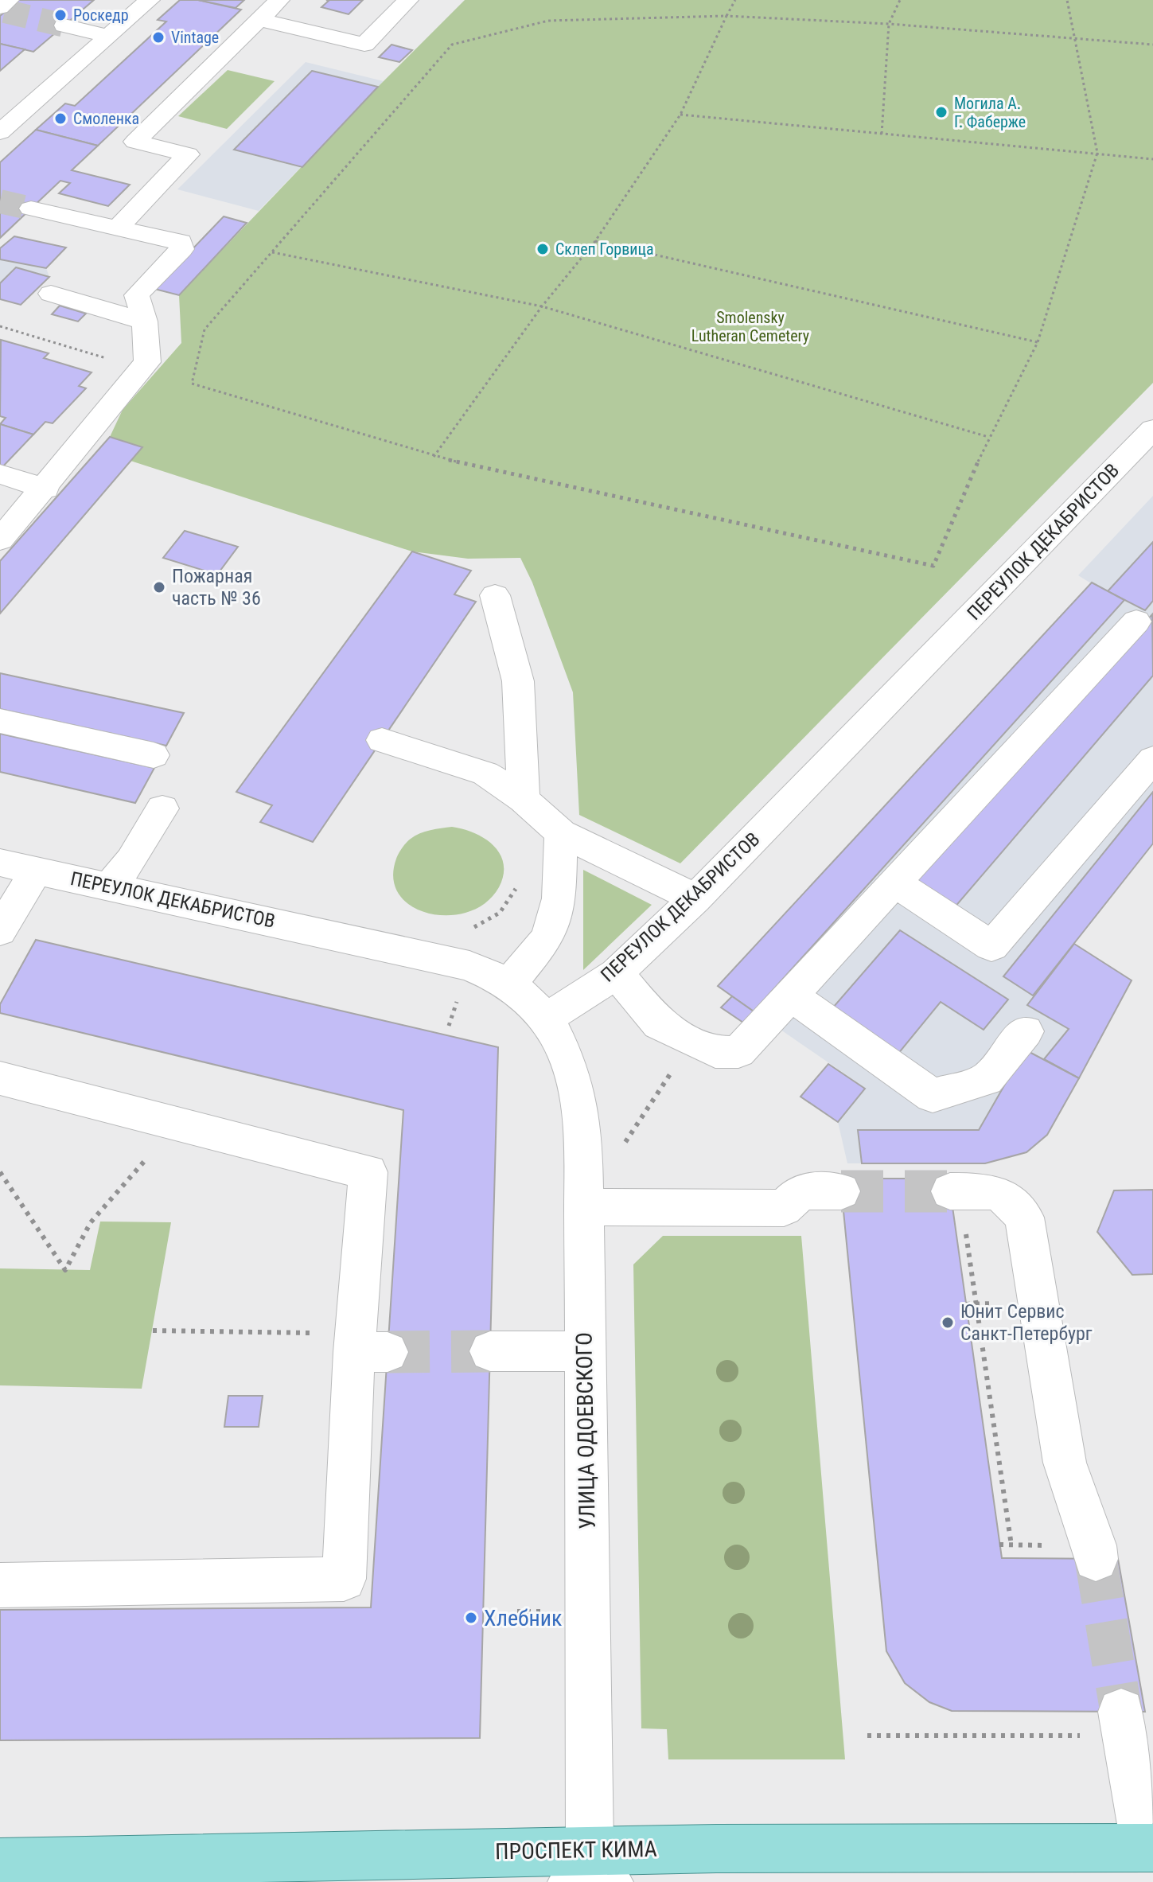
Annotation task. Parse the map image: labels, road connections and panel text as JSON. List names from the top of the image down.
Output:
{
  "streets": {
    "main road": ["ПРОСПЕКТ КИМА"],
    "street": ["ПЕРЕУЛОК ДЕКАБРИСТОВ", "УЛИЦА ОДОЕВСКОГО"]
  },
  "crossings": [
    ["ПЕРЕУЛОК ДЕКАБРИСТОВ", "УЛИЦА ОДОЕВСКОГО"],
    ["УЛИЦА ОДОЕВСКОГО", "ПРОСПЕКТ КИМА"]
  ],
  "parks": ["Smolensky Lutheran Cemetery"],
  "places": [
    "Роскедр",
    "Vintage",
    "Могила А. Г. Фаберже",
    "Смоленка",
    "Склеп Горвица",
    "Пожарная часть № 36",
    "Юнит Сервис Санкт-Петербург",
    "Хлебник"
  ]
}
